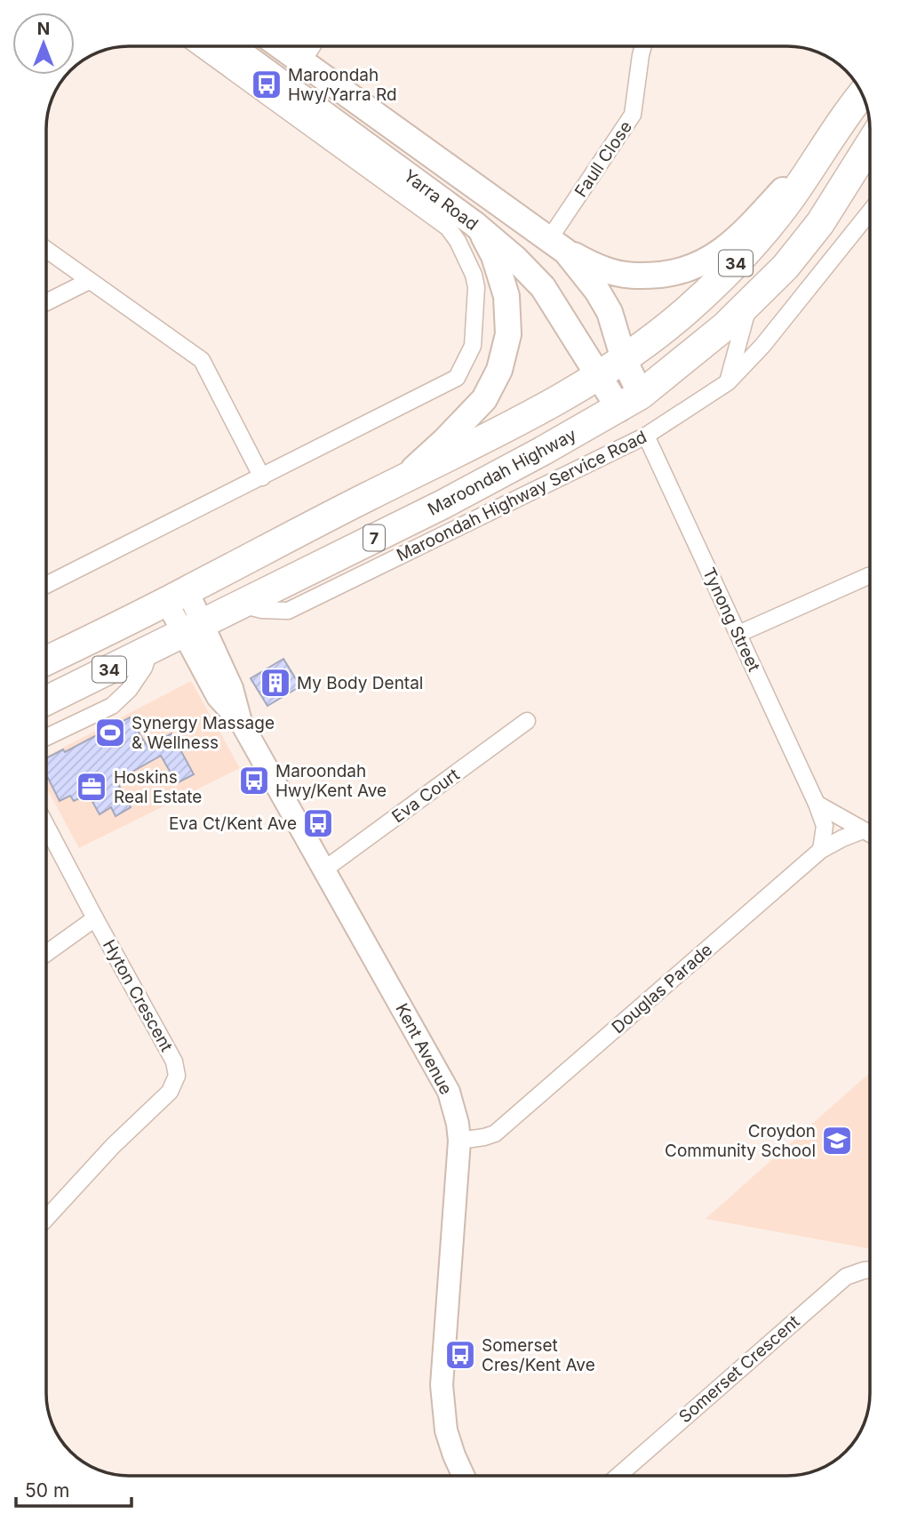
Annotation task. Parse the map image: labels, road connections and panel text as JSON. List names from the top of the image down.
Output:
{
  "streets": {
    "highway": ["34", "Maroondah Highway", "7"],
    "main road": ["Yarra Road", "Kent Avenue"],
    "street": [
      "Faull Close",
      "Maroondah Highway Service Road",
      "Tynong Street",
      "Eva Court",
      "Douglas Parade",
      "Hyton Crescent",
      "Somerset Crescent"
    ]
  },
  "crossings": [
    ["Faull Close", "Yarra Road"],
    ["Yarra Road", "34"],
    ["Yarra Road", "Maroondah Highway"],
    ["Yarra Road", "7"],
    ["34", "7"],
    ["34", "Kent Avenue"],
    ["Maroondah Highway", "Maroondah Highway Service Road"],
    ["Maroondah Highway", "Kent Avenue"],
    ["Maroondah Highway Service Road", "Tynong Street"],
    ["7", "Kent Avenue"],
    ["Tynong Street", "Douglas Parade"],
    ["Eva Court", "Kent Avenue"],
    ["Douglas Parade", "Kent Avenue"]
  ],
  "places": {
    "bus stop": [
      "Maroondah Hwy/Yarra Rd",
      "Maroondah Hwy/Kent Ave",
      "Eva Ct/Kent Ave",
      "Somerset Cres/Kent Ave"
    ],
    "building": ["My Body Dental"],
    "sports": ["Synergy Massage & Wellness"],
    "office": ["Hoskins Real Estate"],
    "school or university": ["Croydon Community School"]
  },
  "scale_bar": "50 m",
  "north": "top"
}
